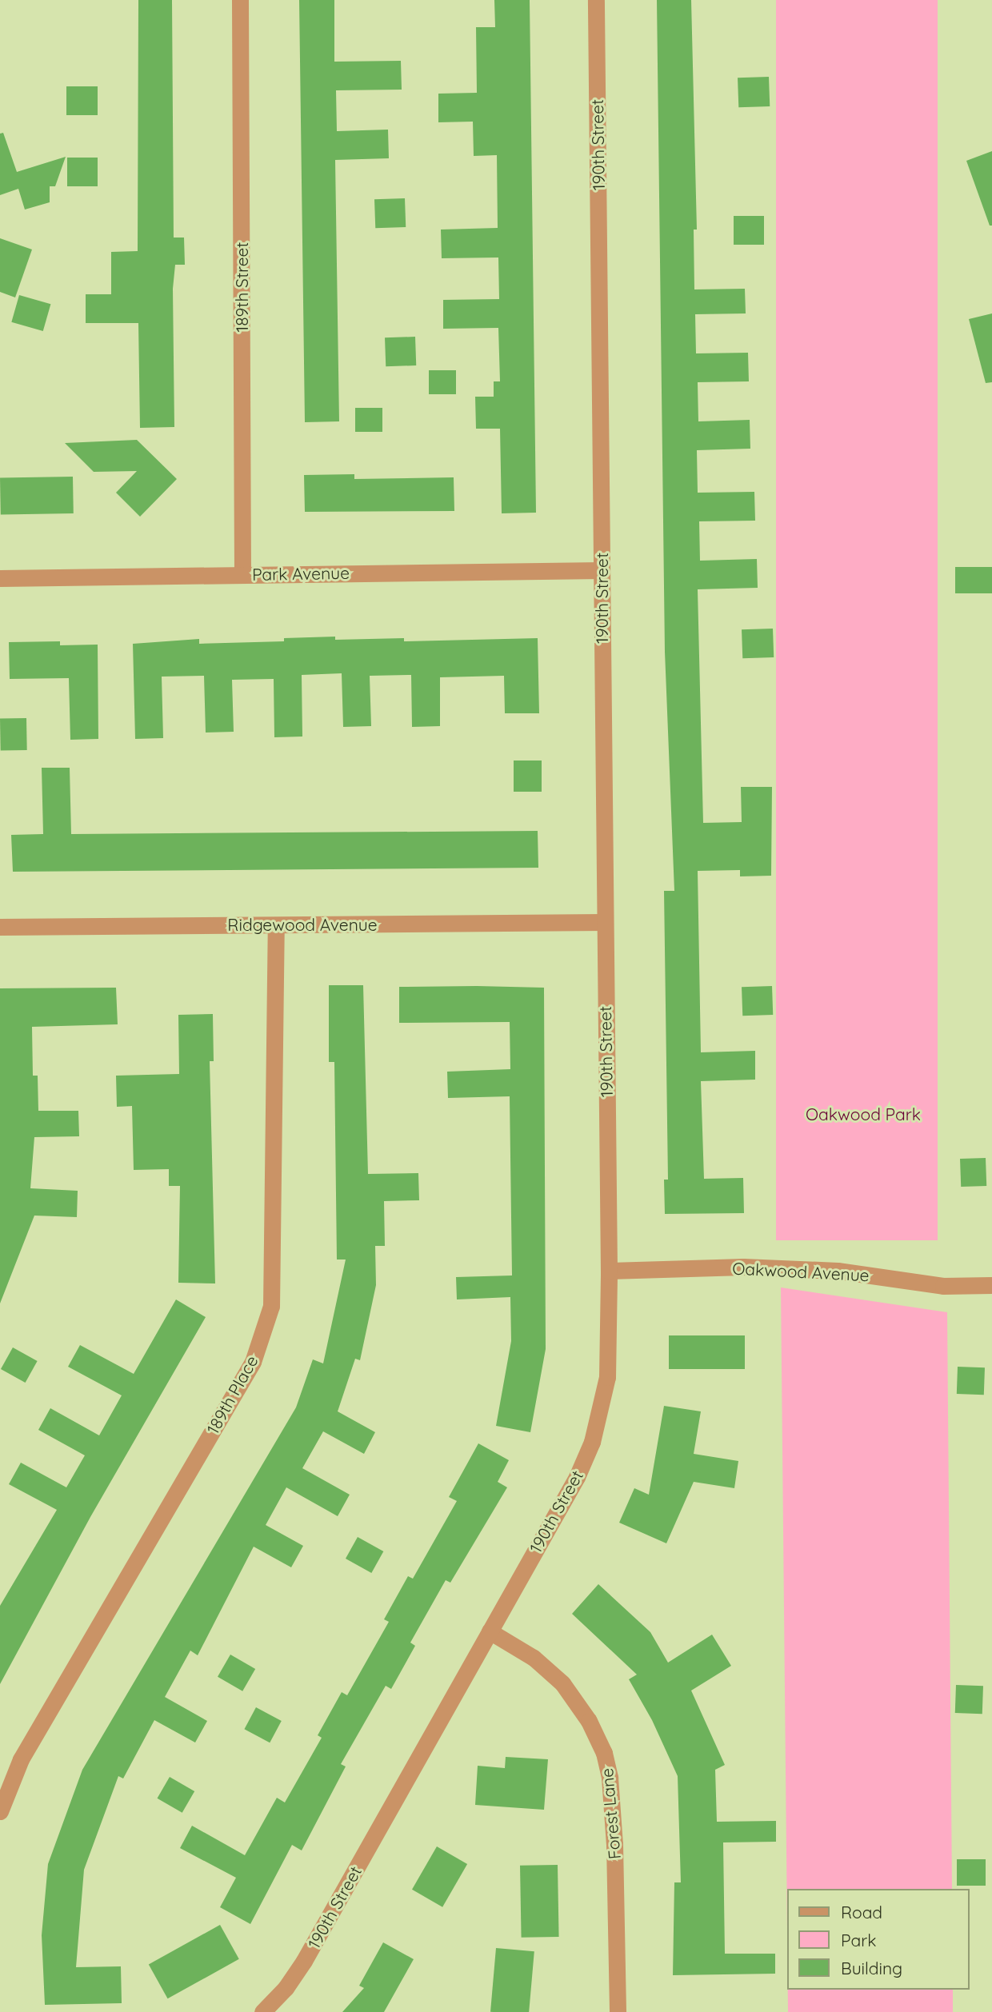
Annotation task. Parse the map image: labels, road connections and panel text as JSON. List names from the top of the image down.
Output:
{
  "streets": {
    "street": [
      "190th Street",
      "189th Street",
      "Park Avenue",
      "Ridgewood Avenue",
      "Oakwood Avenue",
      "189th Place",
      "Forest Lane"
    ]
  },
  "crossings": [
    ["190th Street", "Park Avenue"],
    ["190th Street", "Ridgewood Avenue"],
    ["190th Street", "Oakwood Avenue"],
    ["190th Street", "Forest Lane"],
    ["189th Street", "Park Avenue"],
    ["Ridgewood Avenue", "189th Place"]
  ],
  "parks": ["Oakwood Park"],
  "legend": ["Road", "Park", "Building"]
}
